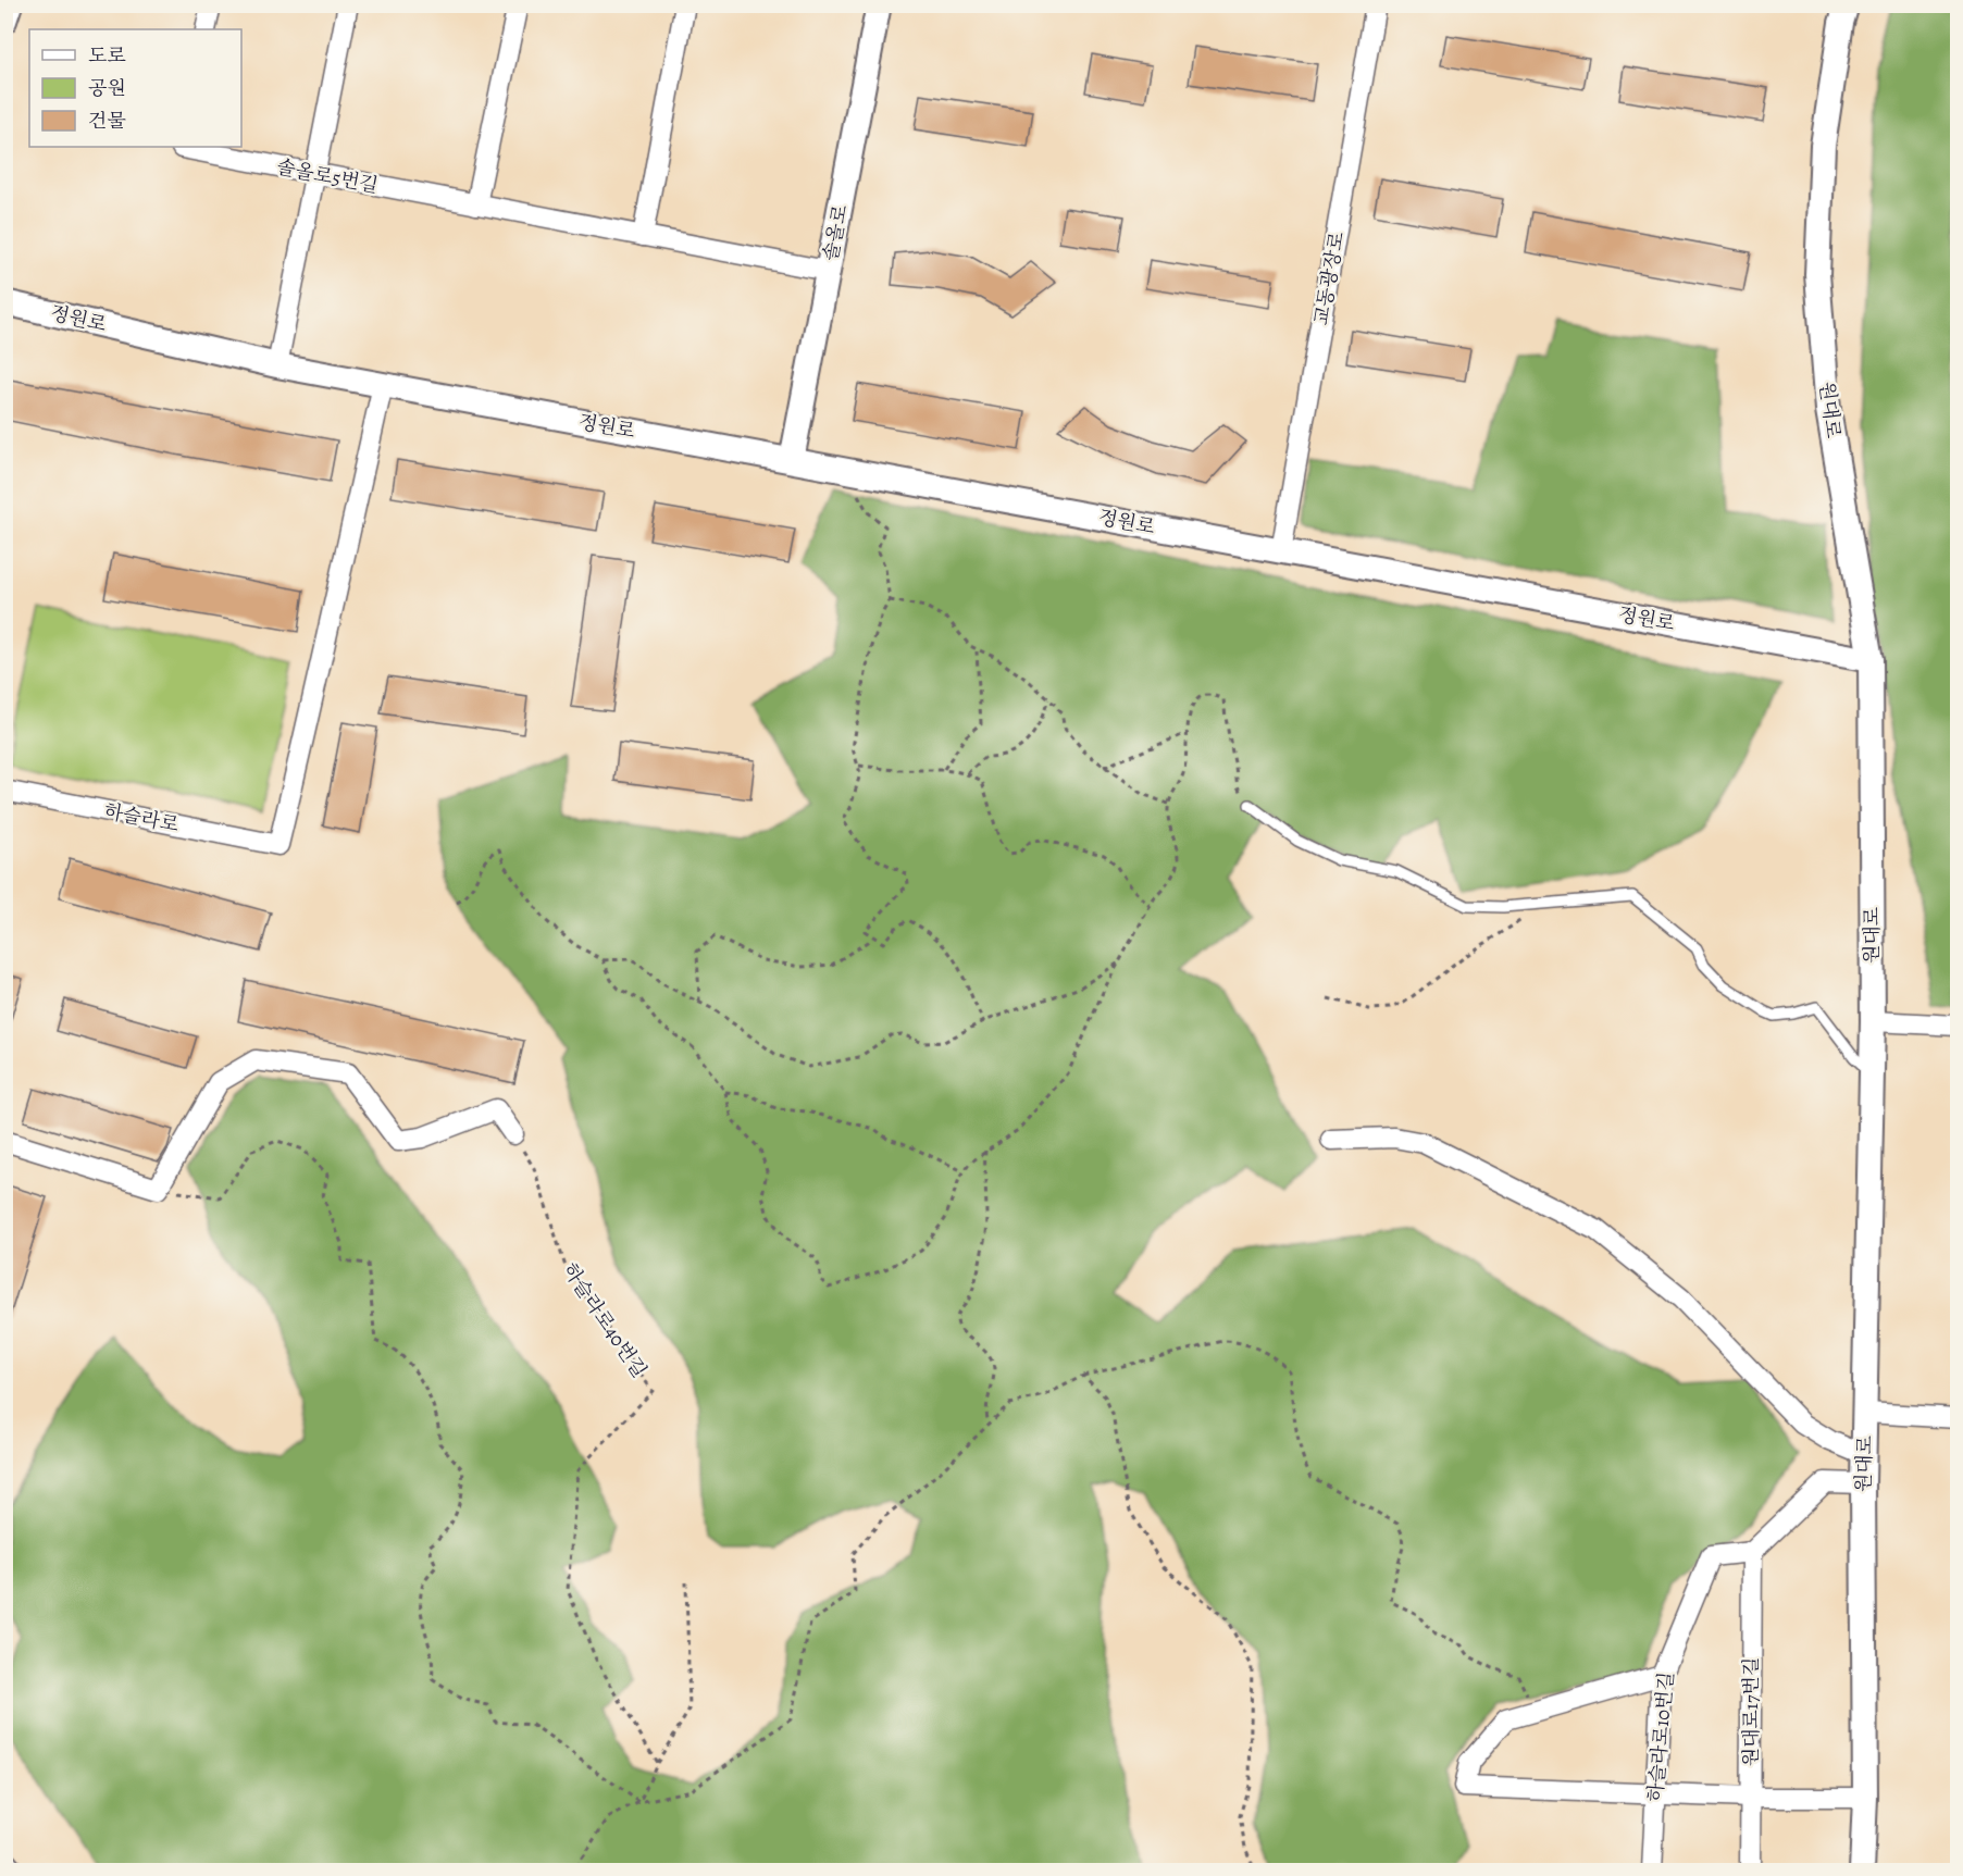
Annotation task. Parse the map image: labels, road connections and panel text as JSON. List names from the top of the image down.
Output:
{
  "streets": {
    "street": [
      "솔올로5번길",
      "솔올로",
      "교동광장로",
      "정원로",
      "원대로",
      "하슬라로",
      "원대로17번길",
      "하슬라로10번길"
    ],
    "path": ["하슬라로40번길"]
  },
  "crossings": [
    ["솔올로5번길", "솔올로"],
    ["솔올로", "정원로"],
    ["교동광장로", "정원로"],
    ["정원로", "원대로"],
    ["정원로", "하슬라로"],
    ["원대로17번길", "하슬라로10번길"]
  ],
  "legend": ["도로", "공원", "건물"]
}
